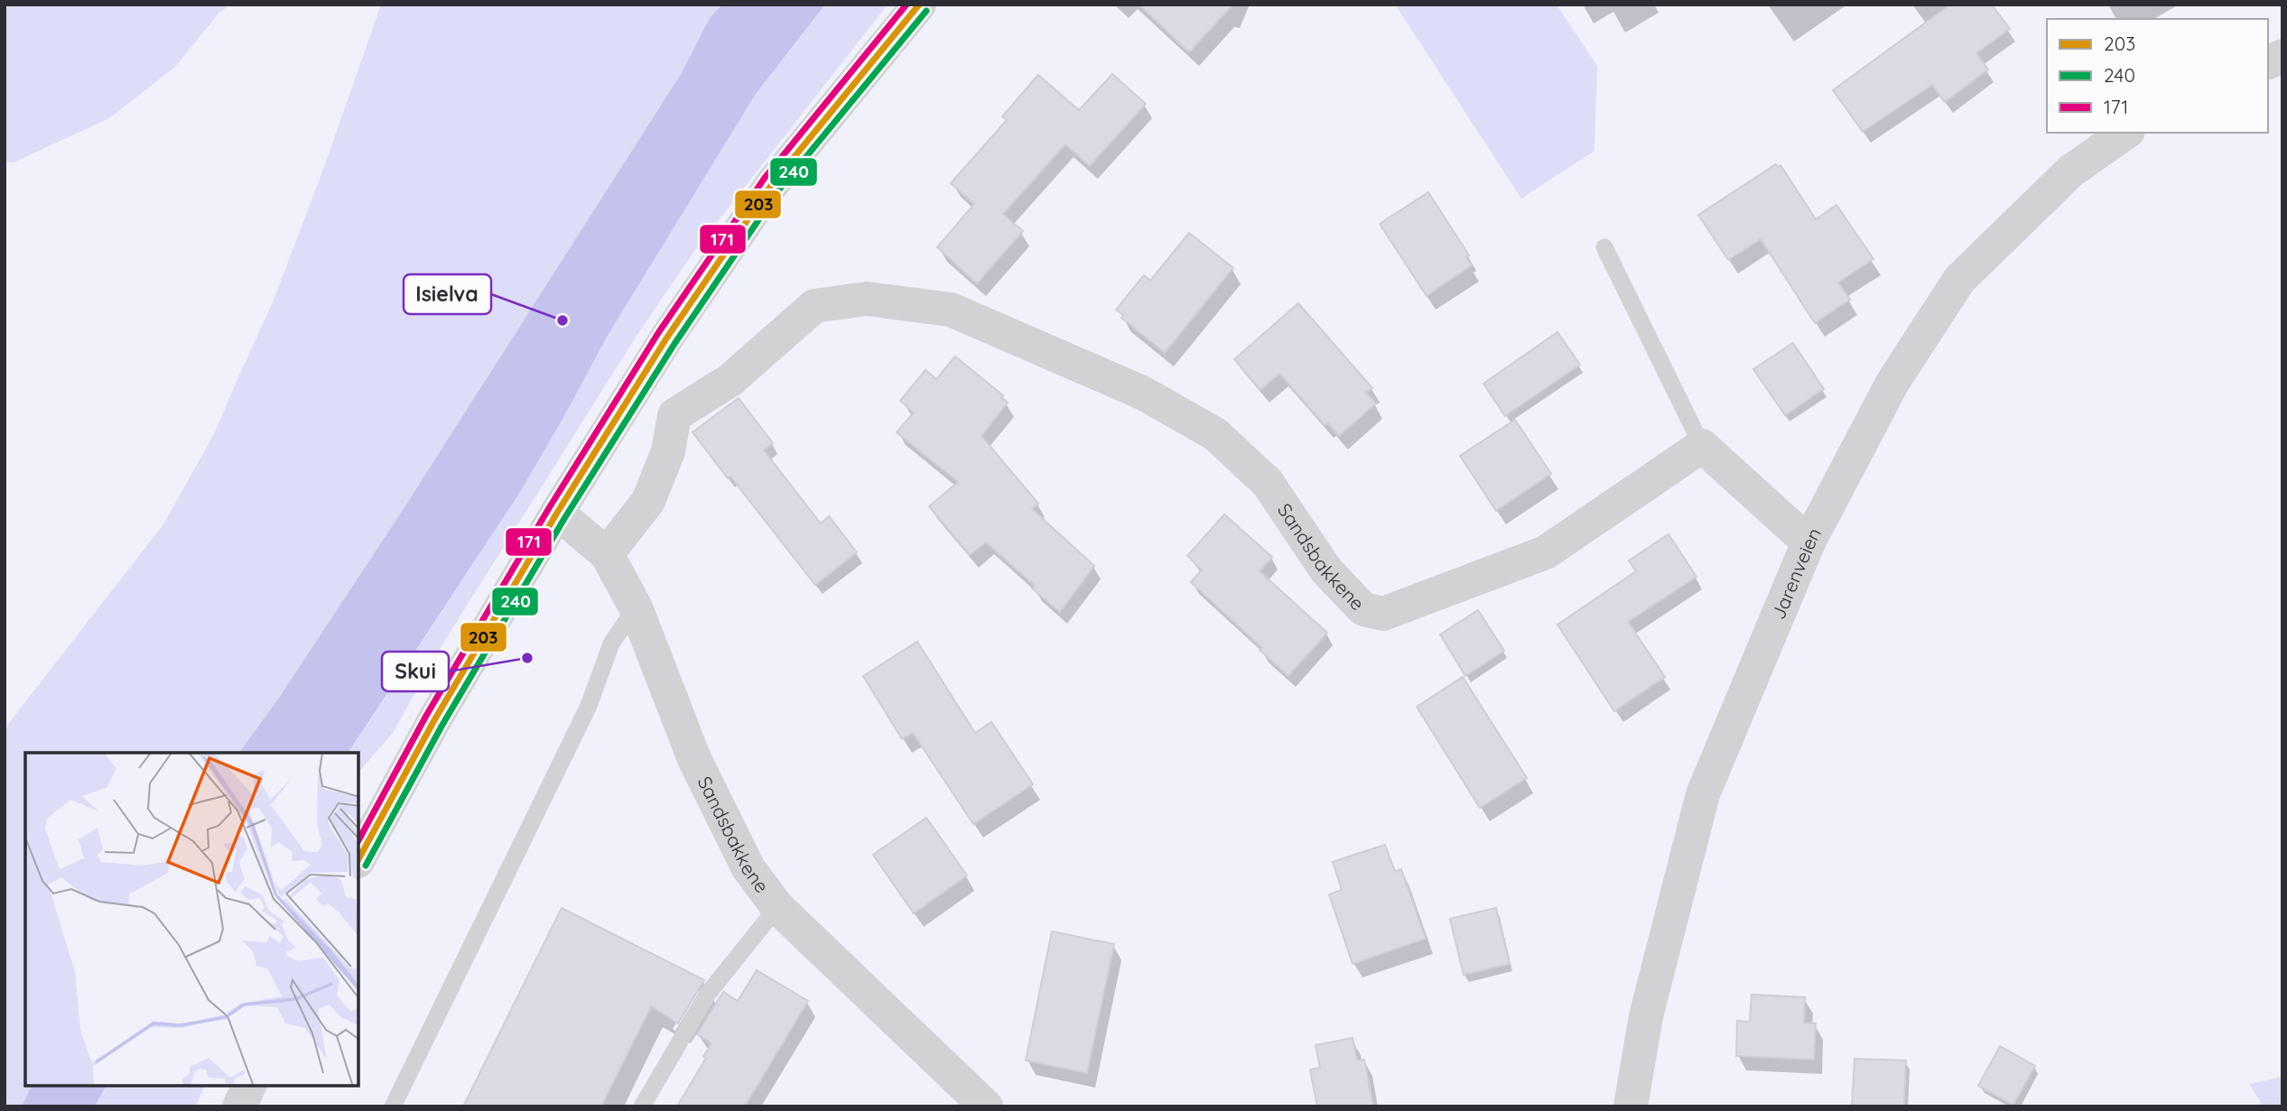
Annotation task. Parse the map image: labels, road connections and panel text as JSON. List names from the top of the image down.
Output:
{
  "streets": {
    "street": ["Sandsbakkene", "Jarenveien"]
  },
  "places": ["Isielva", "Skui"],
  "lines": ["transit line 203", "transit line 171", "transit line 240"],
  "legend": ["203", "240", "171"]
}
